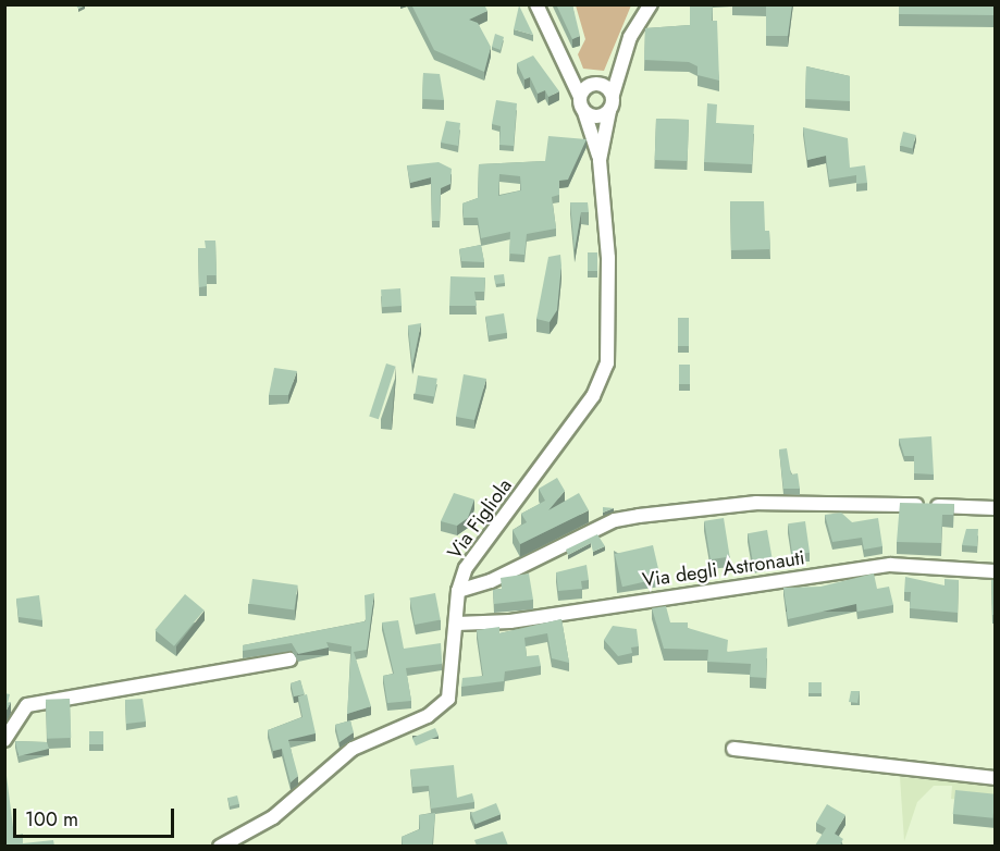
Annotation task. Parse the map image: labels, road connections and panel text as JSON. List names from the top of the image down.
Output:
{
  "streets": {
    "street": ["Via Figliola", "Via degli Astronauti"]
  },
  "crossings": [
    ["Via Figliola", "Via degli Astronauti"]
  ],
  "scale_bar": "100 m"
}
